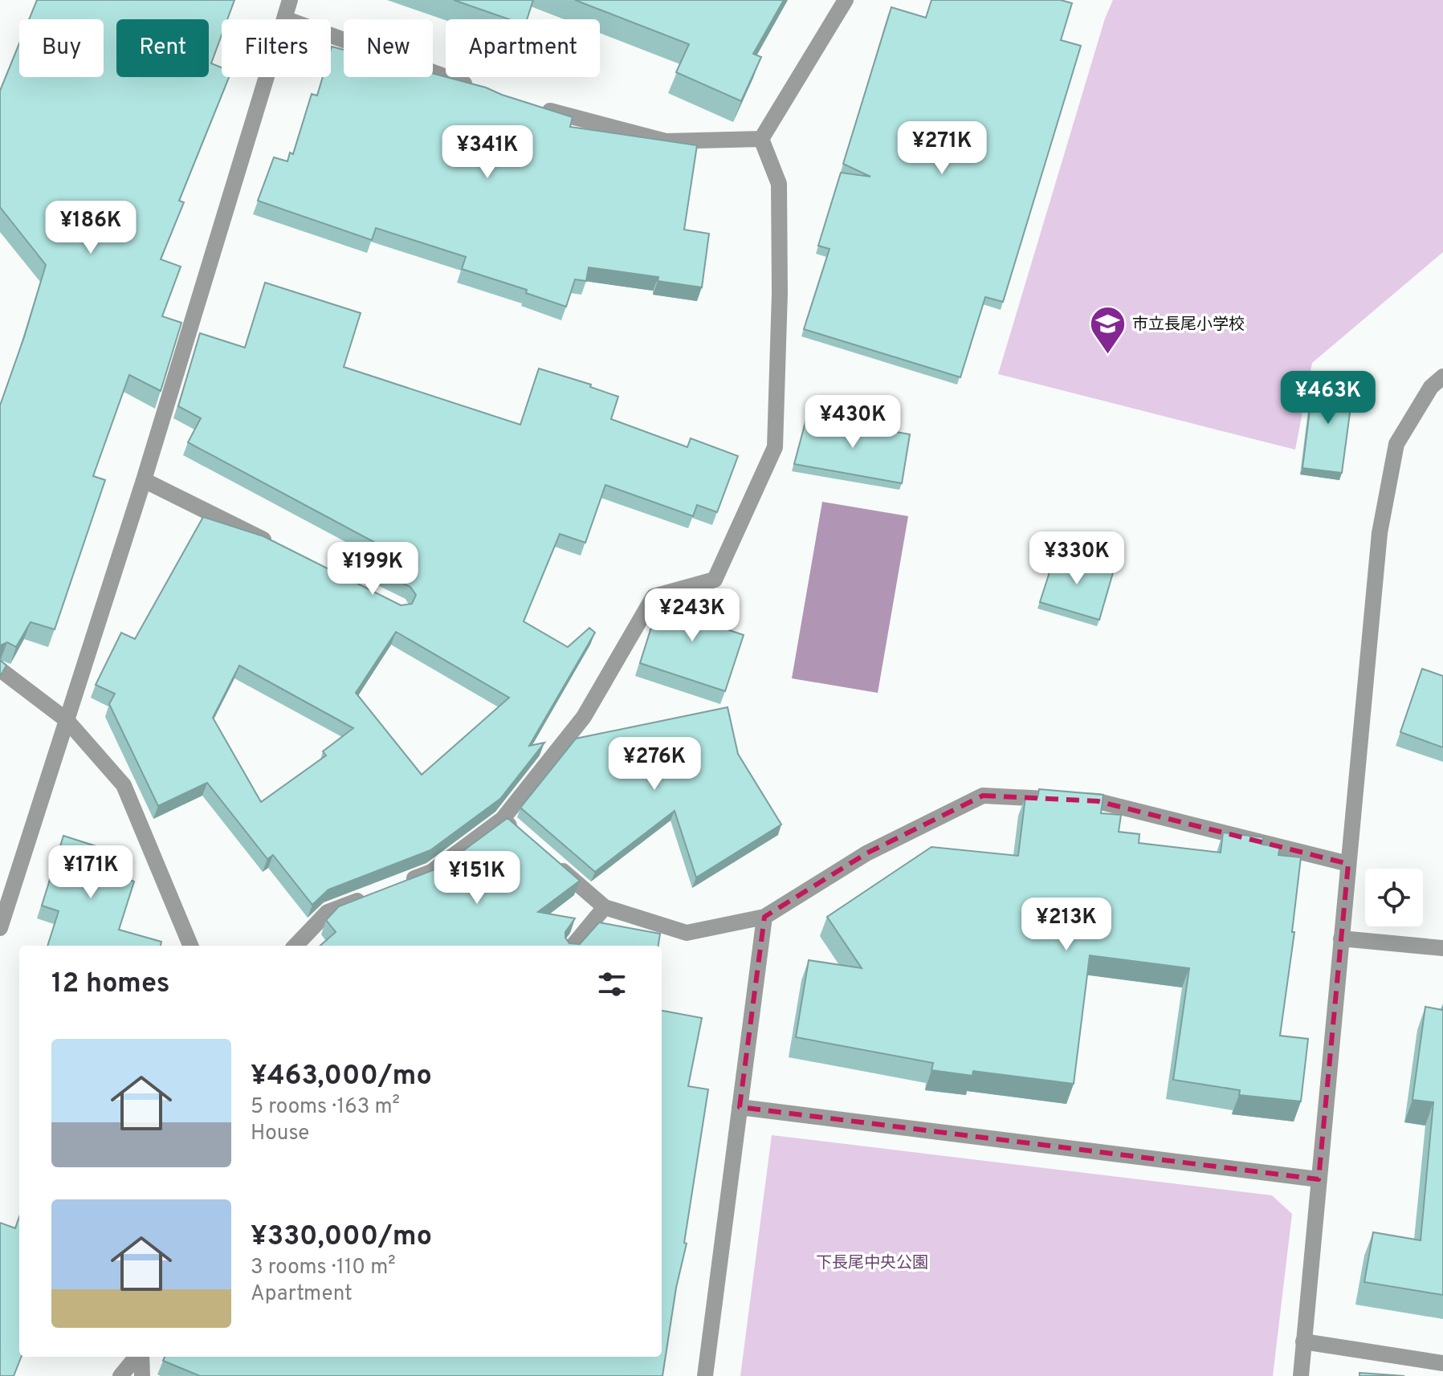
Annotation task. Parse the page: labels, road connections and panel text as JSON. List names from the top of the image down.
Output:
{
  "parks": ["下長尾中央公園"],
  "places": {
    "school or university": ["市立長尾小学校"]
  },
  "page": {
    "chip": [
      "Buy",
      "Rent",
      "Filters",
      "New",
      "Apartment"
    ],
    "price": [
      "¥271K",
      "¥341K",
      "¥186K",
      "¥463K",
      "¥430K",
      "¥330K",
      "¥199K",
      "¥243K",
      "¥276K",
      "¥171K",
      "¥151K",
      "¥213K"
    ],
    "heading": "12 homes",
    "list": [
      {
        "name": "¥463,000/mo",
        "note": "5 rooms · 163 m² · House"
      },
      {
        "name": "¥330,000/mo",
        "note": "3 rooms · 110 m² · Apartment"
      }
    ]
  }
}
